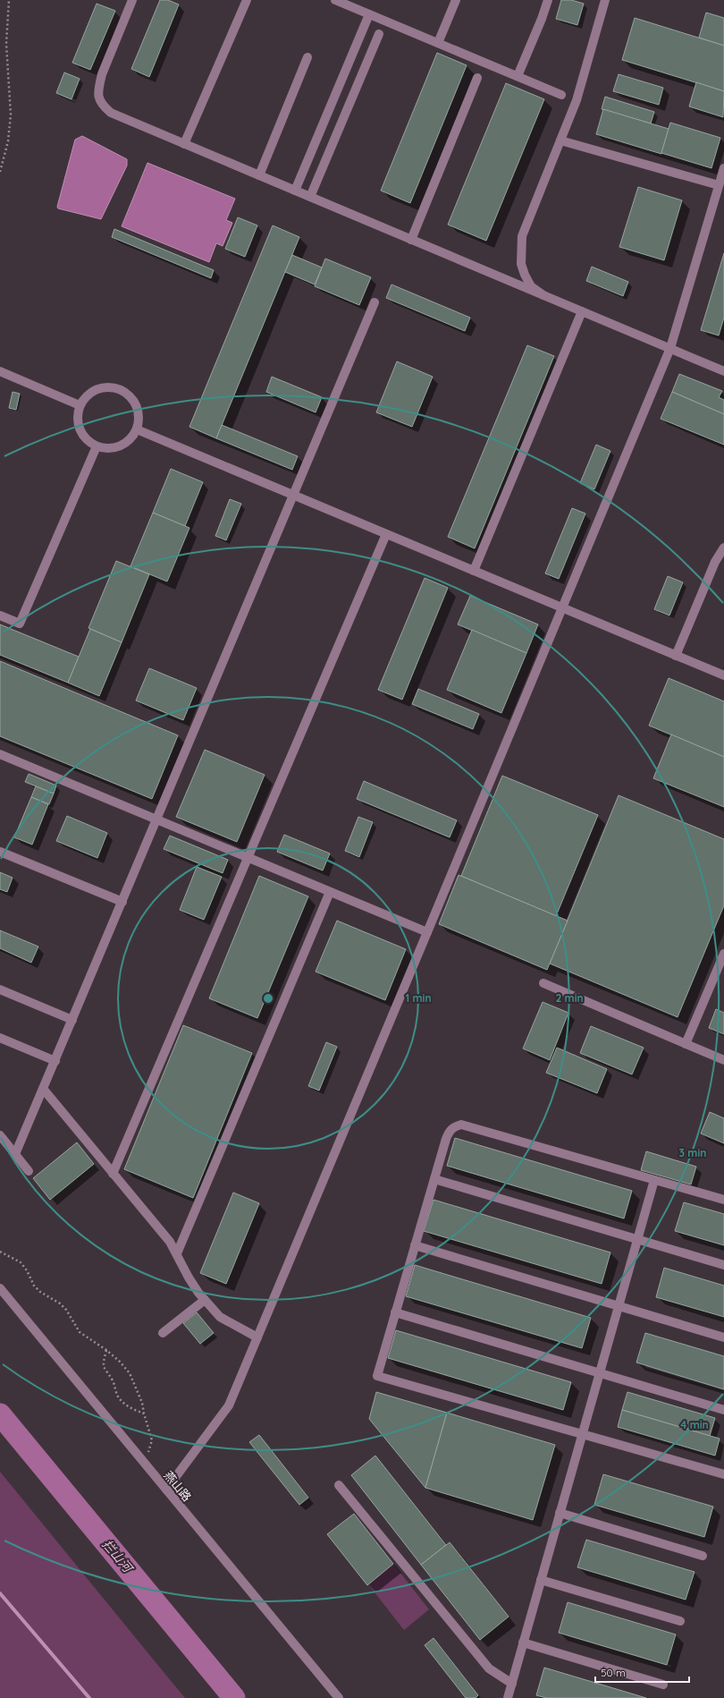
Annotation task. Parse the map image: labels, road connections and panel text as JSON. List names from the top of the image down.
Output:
{
  "streets": {
    "street": ["燕山路"]
  },
  "water": ["拦山河"],
  "scale_bar": "50 m",
  "rings": [
    "1 min",
    "2 min",
    "3 min",
    "4 min"
  ]
}
